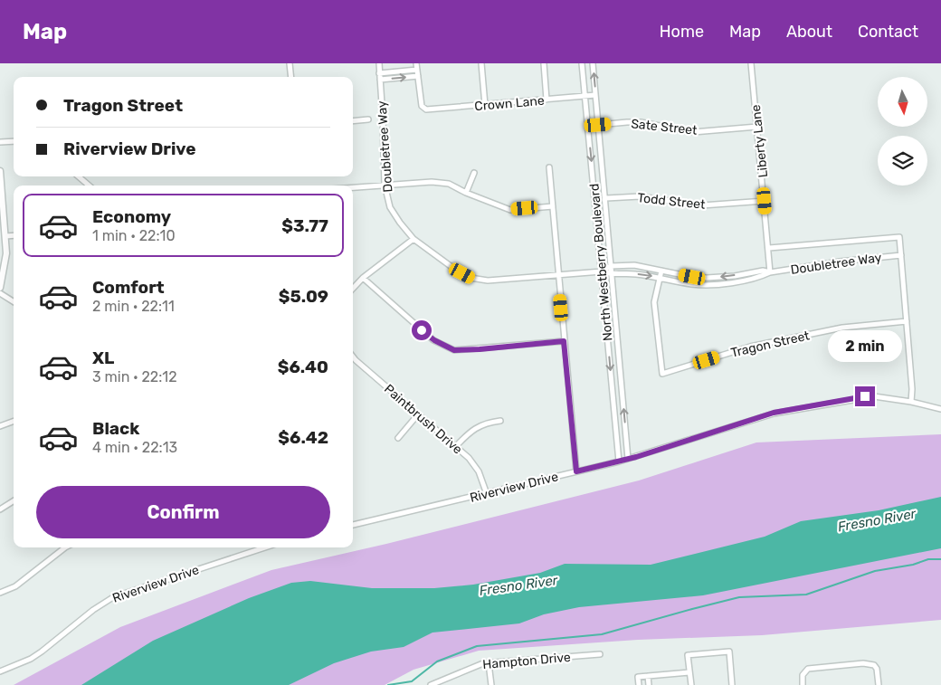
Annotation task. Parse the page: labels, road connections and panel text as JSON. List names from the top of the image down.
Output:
{
  "streets": {
    "street": [
      "Crown Lane",
      "Sate Street",
      "Liberty Lane",
      "Doubletree Way",
      "Todd Street",
      "North Westberry Boulevard",
      "Tragon Street",
      "Paintbrush Drive",
      "Riverview Drive",
      "Hampton Drive"
    ]
  },
  "crossings": [
    ["Crown Lane", "North Westberry Boulevard"],
    ["Sate Street", "Liberty Lane"],
    ["Sate Street", "North Westberry Boulevard"],
    ["Liberty Lane", "Doubletree Way"],
    ["Liberty Lane", "Todd Street"],
    ["Doubletree Way", "North Westberry Boulevard"],
    ["Doubletree Way", "Tragon Street"],
    ["Todd Street", "North Westberry Boulevard"],
    ["North Westberry Boulevard", "Riverview Drive"],
    ["Paintbrush Drive", "Riverview Drive"]
  ],
  "water": ["Fresno River"],
  "north": "bottom",
  "page": {
    "header": "Map",
    "nav": [
      "Home",
      "Map",
      "About",
      "Contact"
    ],
    "banner": ["Tragon Street", "Riverview Drive"],
    "list": [
      {
        "name": "Economy",
        "note": "1 min · 22:10",
        "value": "$3.77"
      },
      {
        "name": "Comfort",
        "note": "2 min · 22:11",
        "value": "$5.09"
      },
      {
        "name": "XL",
        "note": "3 min · 22:12",
        "value": "$6.40"
      },
      {
        "name": "Black",
        "note": "4 min · 22:13",
        "value": "$6.42"
      }
    ],
    "bubble": "2 min",
    "buttons": "Confirm"
  }
}
